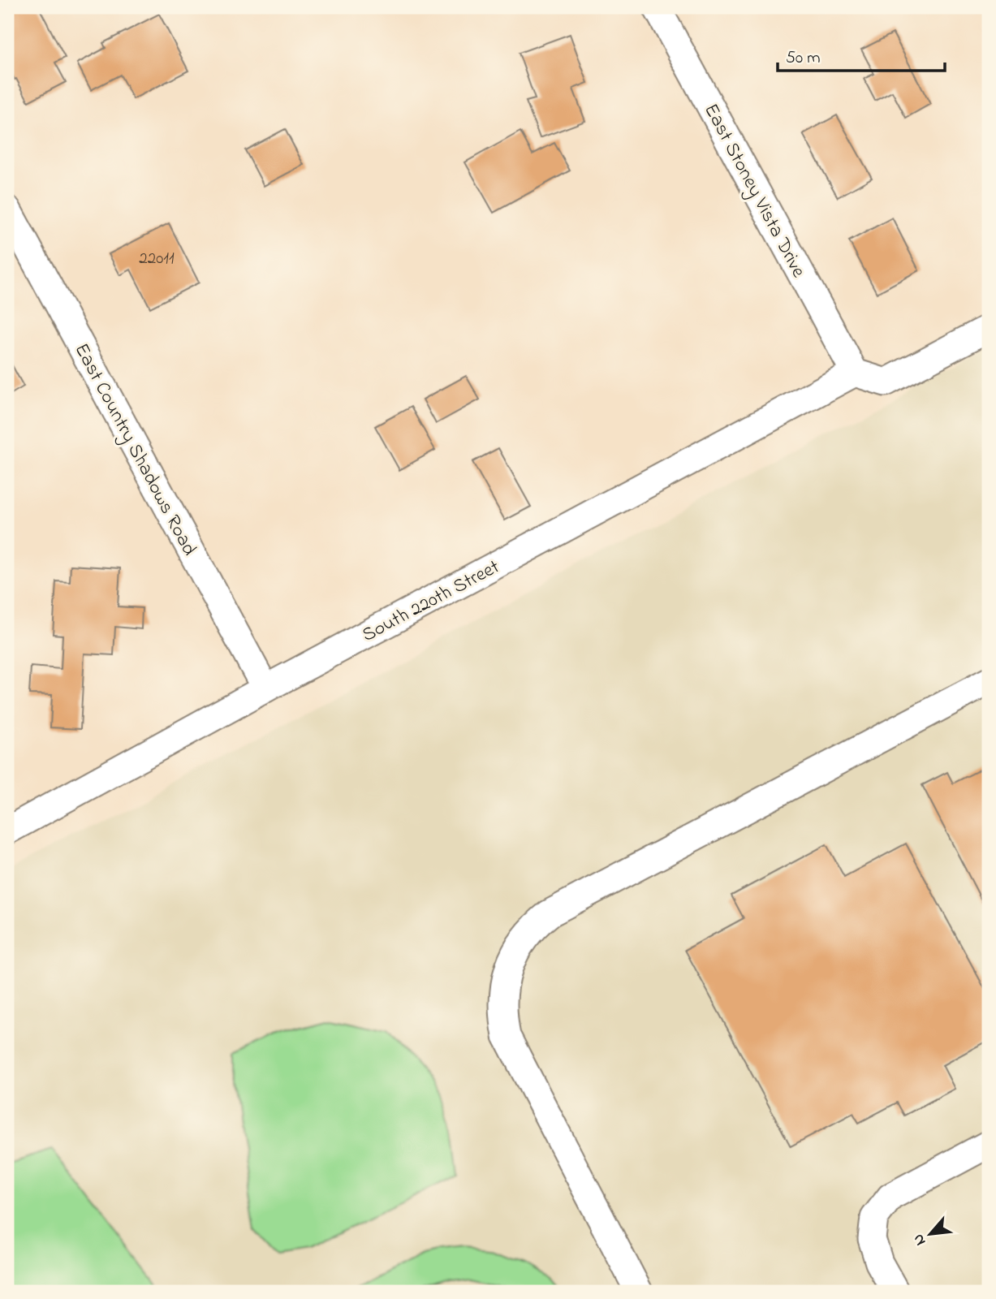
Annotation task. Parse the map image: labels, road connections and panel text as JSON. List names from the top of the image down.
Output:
{
  "streets": {
    "street": ["East Stoney Vista Drive", "East Country Shadows Road", "South 220th Street"]
  },
  "crossings": [
    ["East Stoney Vista Drive", "South 220th Street"],
    ["East Country Shadows Road", "South 220th Street"]
  ],
  "house_numbers": ["22011"],
  "scale_bar": "50 m",
  "north": "bottom left"
}
